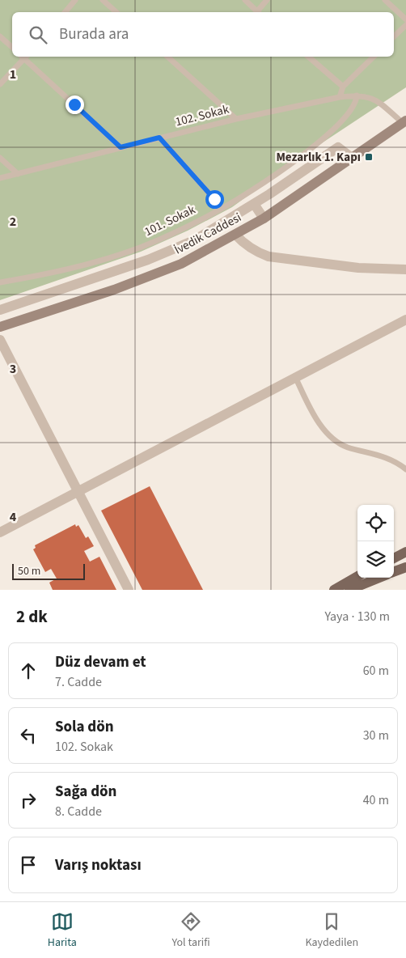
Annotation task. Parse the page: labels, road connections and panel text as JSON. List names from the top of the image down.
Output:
{
  "streets": {
    "main road": ["İvedik Caddesi"],
    "lane": ["102. Sokak", "101. Sokak"]
  },
  "crossings": [
    ["102. Sokak", "101. Sokak"],
    ["102. Sokak", "İvedik Caddesi"]
  ],
  "places": {
    "transit": ["Mezarlık 1. Kapı"]
  },
  "scale_bar": "50 m",
  "page": {
    "search": "Burada ara",
    "scale": "50 m",
    "heading": ["2 dk", "Yaya · 130 m"],
    "list": [
      ["Düz devam et", "7. Cadde", "60 m"],
      ["Sola dön", "102. Sokak", "30 m"],
      ["Sağa dön", "8. Cadde", "40 m"],
      "Varış noktası"
    ],
    "nav": ["Harita", "Yol tarifi", "Kaydedilen"]
  },
  "grid": {
    "rows": [
      "1",
      "2",
      "3",
      "4"
    ]
  }
}
